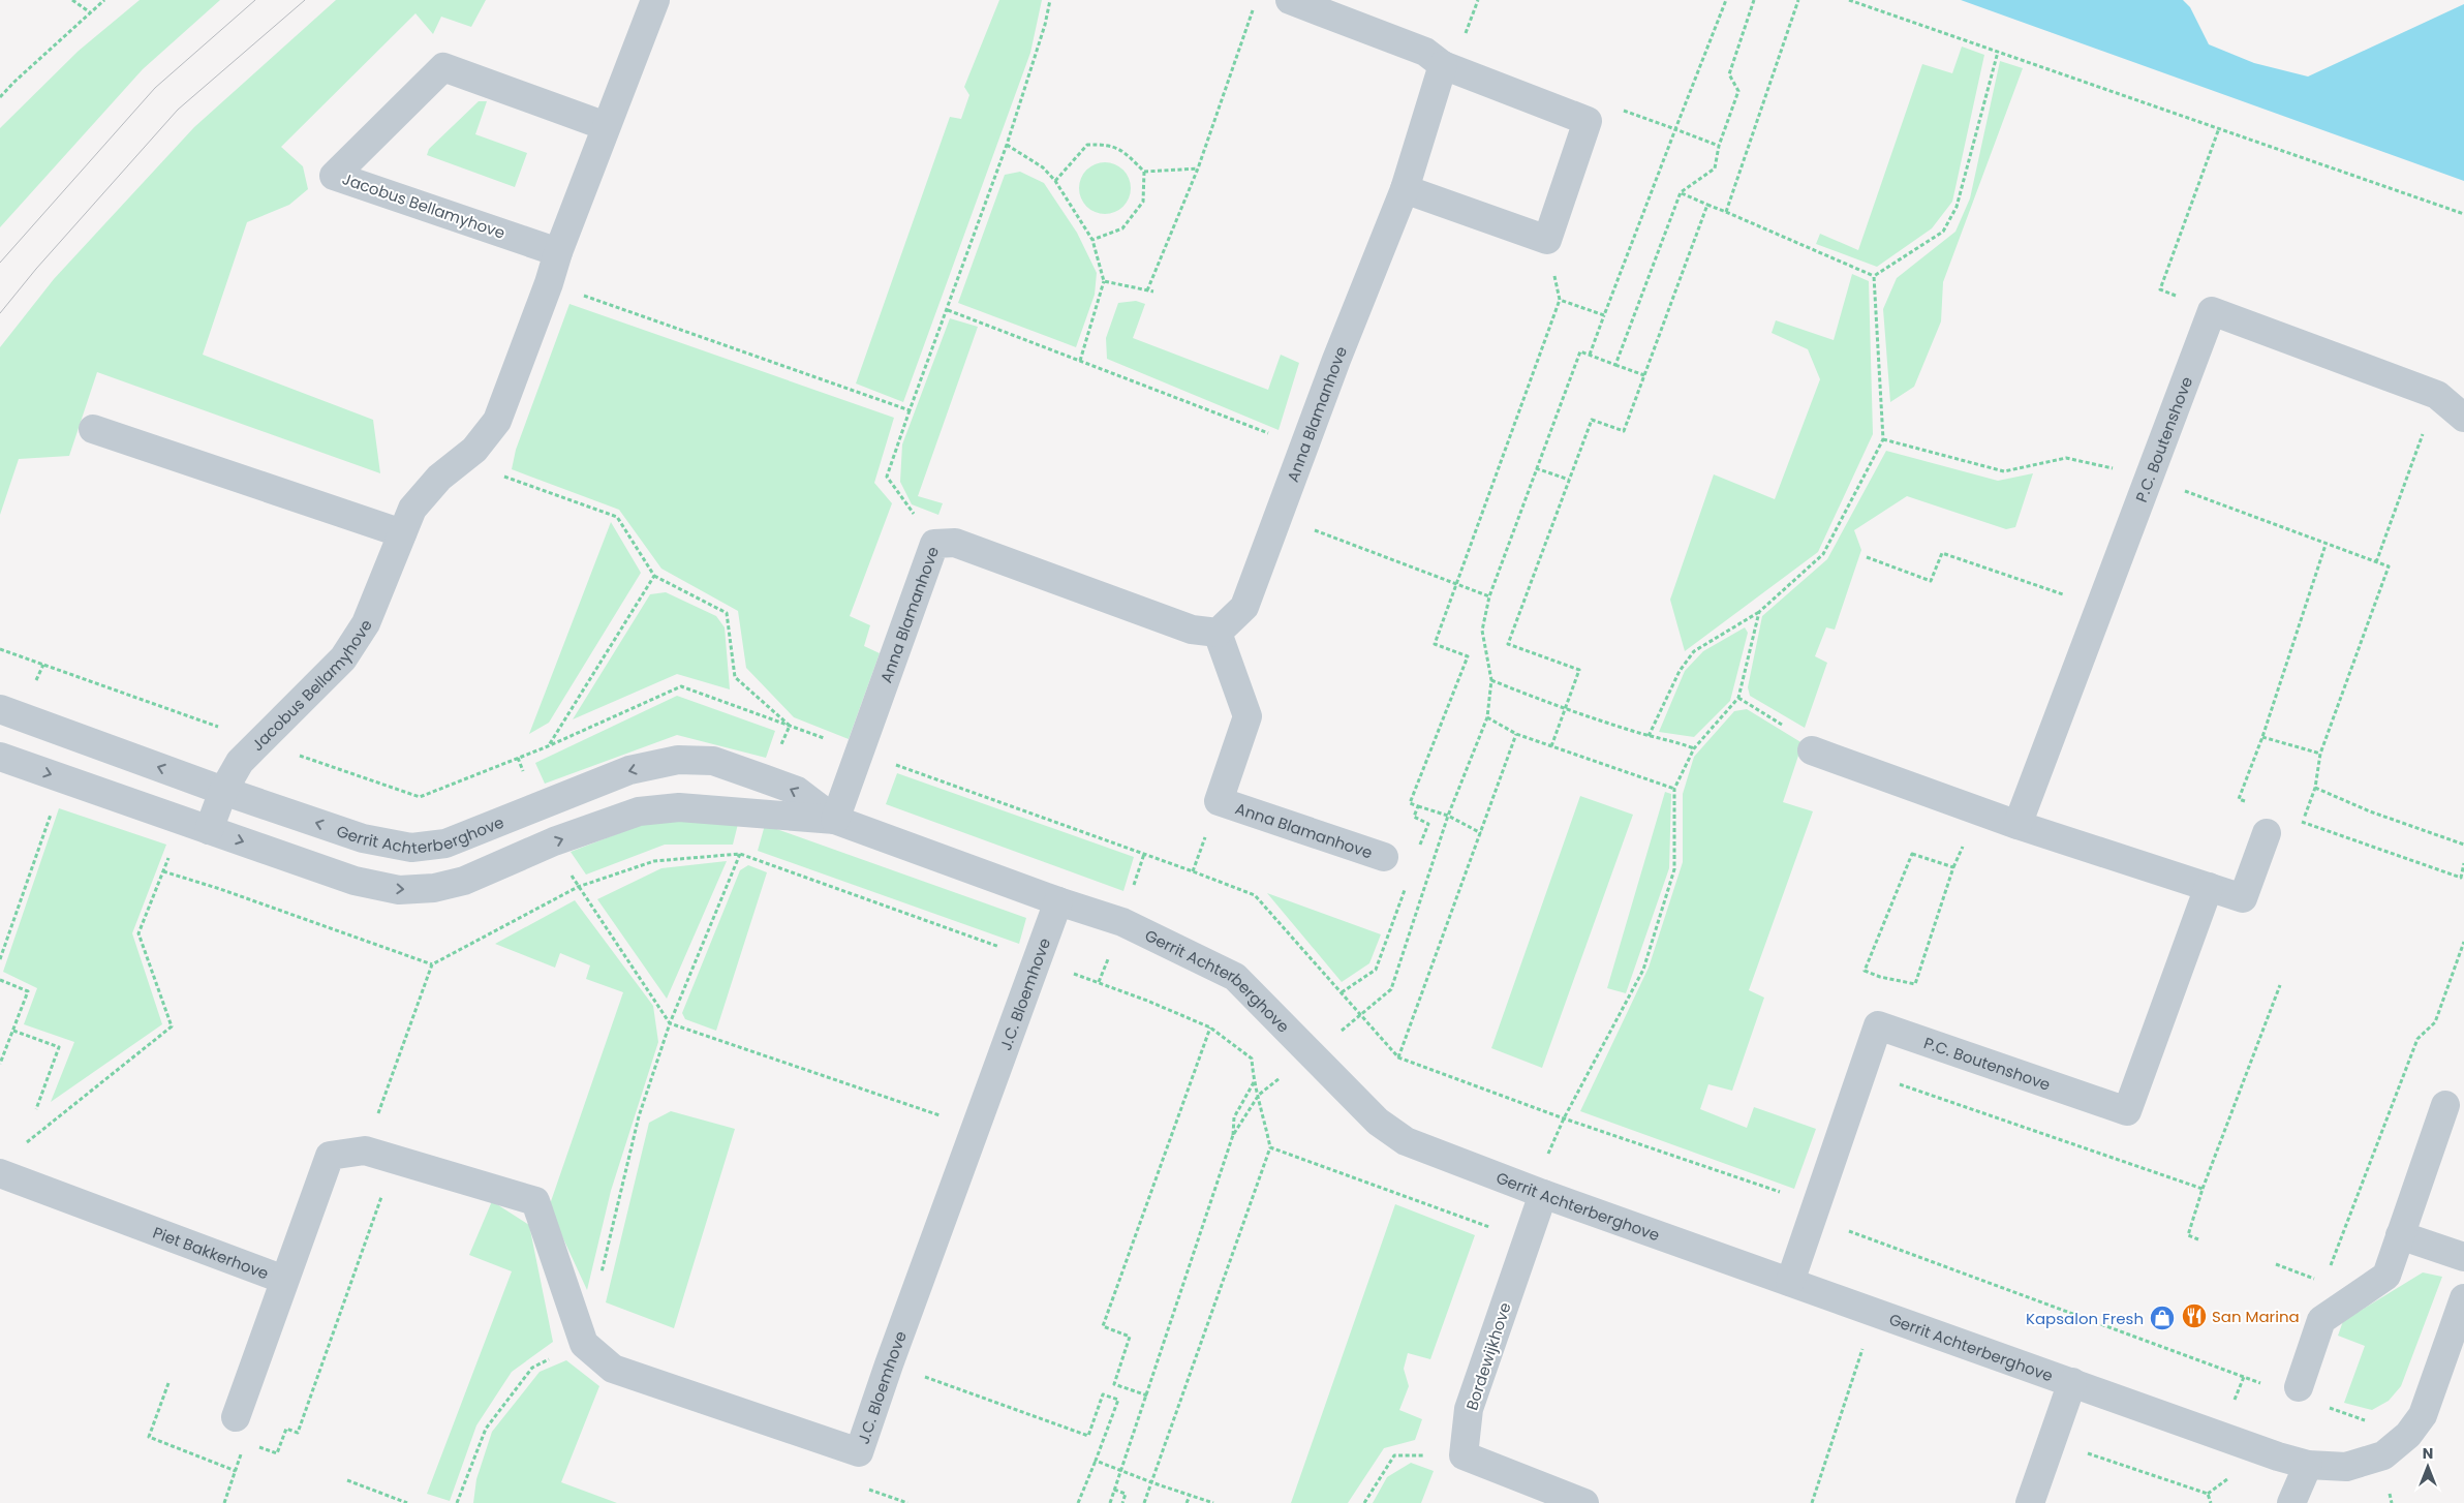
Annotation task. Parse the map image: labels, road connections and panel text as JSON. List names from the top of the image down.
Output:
{
  "streets": {
    "street": [
      "Jacobus Bellamyhove",
      "Anna Blamanhove",
      "P.C. Boutenshove",
      "Gerrit Achterberghove",
      "J.C. Bloemhove",
      "Piet Bakkerhove",
      "Bordewijkhove"
    ]
  },
  "crossings": [
    ["Jacobus Bellamyhove", "Gerrit Achterberghove"],
    ["Anna Blamanhove", "Gerrit Achterberghove"],
    ["P.C. Boutenshove", "Gerrit Achterberghove"],
    ["Gerrit Achterberghove", "J.C. Bloemhove"],
    ["Gerrit Achterberghove", "Bordewijkhove"]
  ],
  "places": {
    "restaurant": ["San Marina"],
    "shop": ["Kapsalon Fresh"]
  },
  "north": "top"
}
